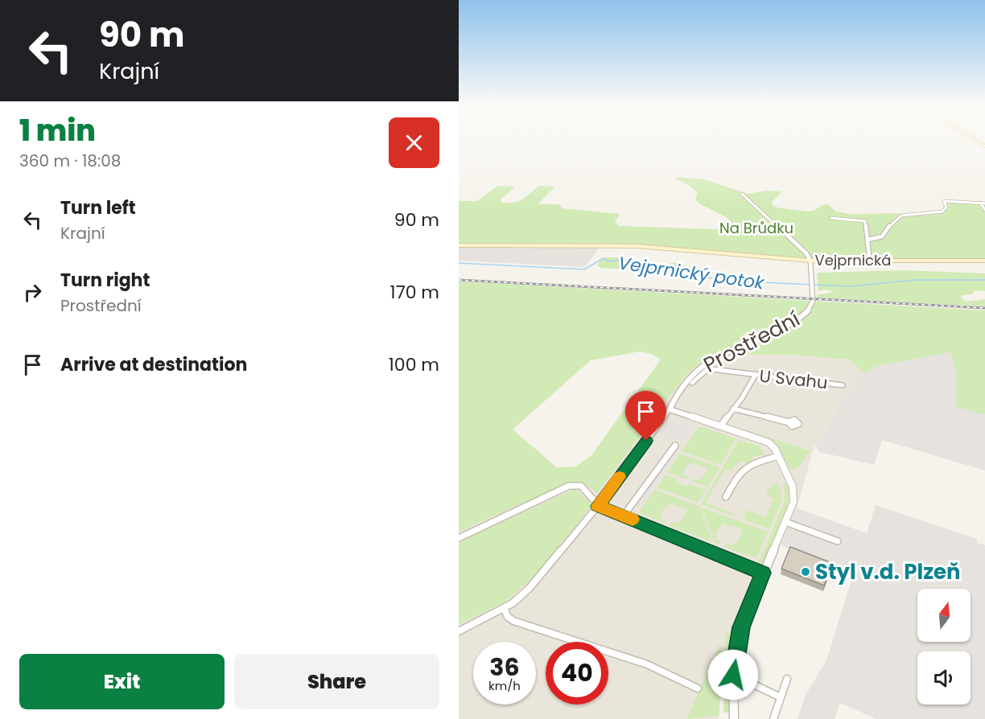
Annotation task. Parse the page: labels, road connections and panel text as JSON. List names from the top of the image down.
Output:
{
  "streets": {
    "main road": ["Vejprnická"],
    "street": ["Prostřední", "U Svahu"]
  },
  "crossings": [
    ["Vejprnická", "Prostřední"]
  ],
  "water": ["Vejprnický potok"],
  "parks": ["Na Brůdku"],
  "places": ["Styl v.d. Plzeň"],
  "north": "top",
  "page": {
    "turn": ["90 m", "Krajní"],
    "heading": ["1 min", "360 m · 18:08"],
    "list": [
      {
        "name": "Turn left",
        "note": "Krajní",
        "value": "90 m"
      },
      {
        "name": "Turn right",
        "note": "Prostřední",
        "value": "170 m"
      },
      {
        "name": "Arrive at destination",
        "value": "100 m"
      }
    ],
    "speed": "36 km/h",
    "limit": "40",
    "buttons": ["Exit", "Share"]
  }
}
